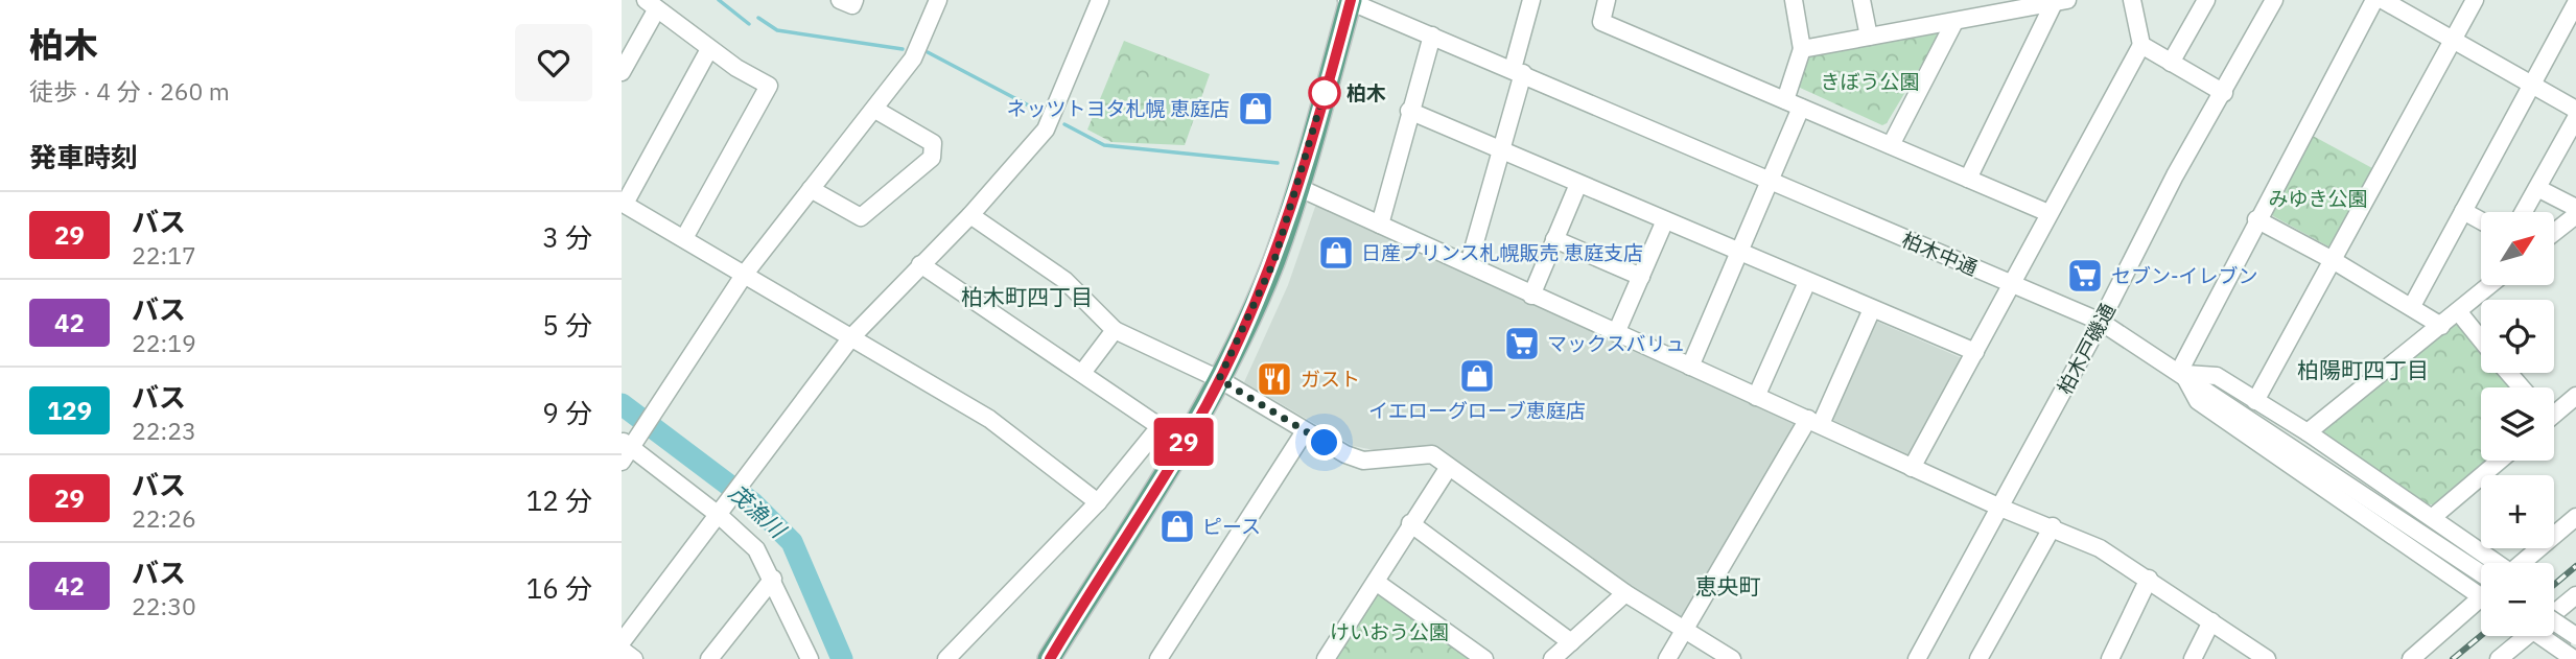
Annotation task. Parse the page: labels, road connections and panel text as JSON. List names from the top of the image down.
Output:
{
  "streets": {
    "street": ["柏木中通", "柏木戸磯通"]
  },
  "crossings": [
    ["柏木中通", "柏木戸磯通"]
  ],
  "districts": ["柏木町四丁目", "柏陽町四丁目", "恵央町"],
  "water": ["茂漁川"],
  "parks": ["きぼう公園", "みゆき公園", "けいおう公園"],
  "places": {
    "other": ["柏木"],
    "shop": [
      "ネッツトヨタ札幌 恵庭店",
      "日産プリンス札幌販売 恵庭支店",
      "イエローグローブ恵庭店",
      "ピース"
    ],
    "supermarket": ["セブン-イレブン", "マックスバリュ"],
    "restaurant": ["ガスト"]
  },
  "lines": ["bus line 29"],
  "north": "top right",
  "page": {
    "heading": [
      ["柏木", "徒歩 · 4 分 · 260 m"],
      "発車時刻"
    ],
    "on_map": "29",
    "list": [
      {
        "mark": "29",
        "name": "バス",
        "note": "22:17",
        "value": "3 分"
      },
      {
        "mark": "42",
        "name": "バス",
        "note": "22:19",
        "value": "5 分"
      },
      {
        "mark": "129",
        "name": "バス",
        "note": "22:23",
        "value": "9 分"
      },
      {
        "mark": "29",
        "name": "バス",
        "note": "22:26",
        "value": "12 分"
      },
      {
        "mark": "42",
        "name": "バス",
        "note": "22:30",
        "value": "16 分"
      }
    ],
    "map_buttons": ["+", "−"]
  }
}
